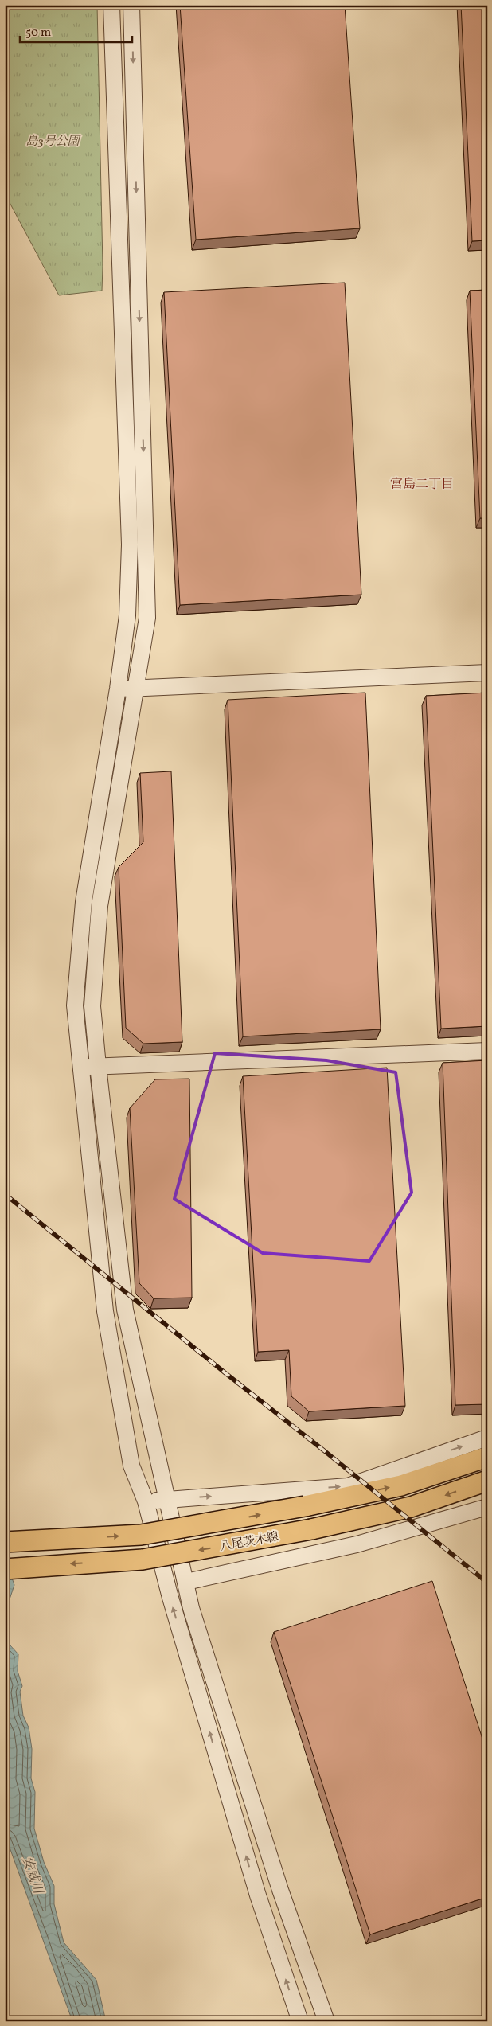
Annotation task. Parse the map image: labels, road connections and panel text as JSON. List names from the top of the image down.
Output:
{
  "streets": {
    "main road": ["八尾茨木線"]
  },
  "districts": ["宮島二丁目"],
  "water": ["安威川"],
  "parks": ["島3号公園"],
  "scale_bar": "50 m"
}
